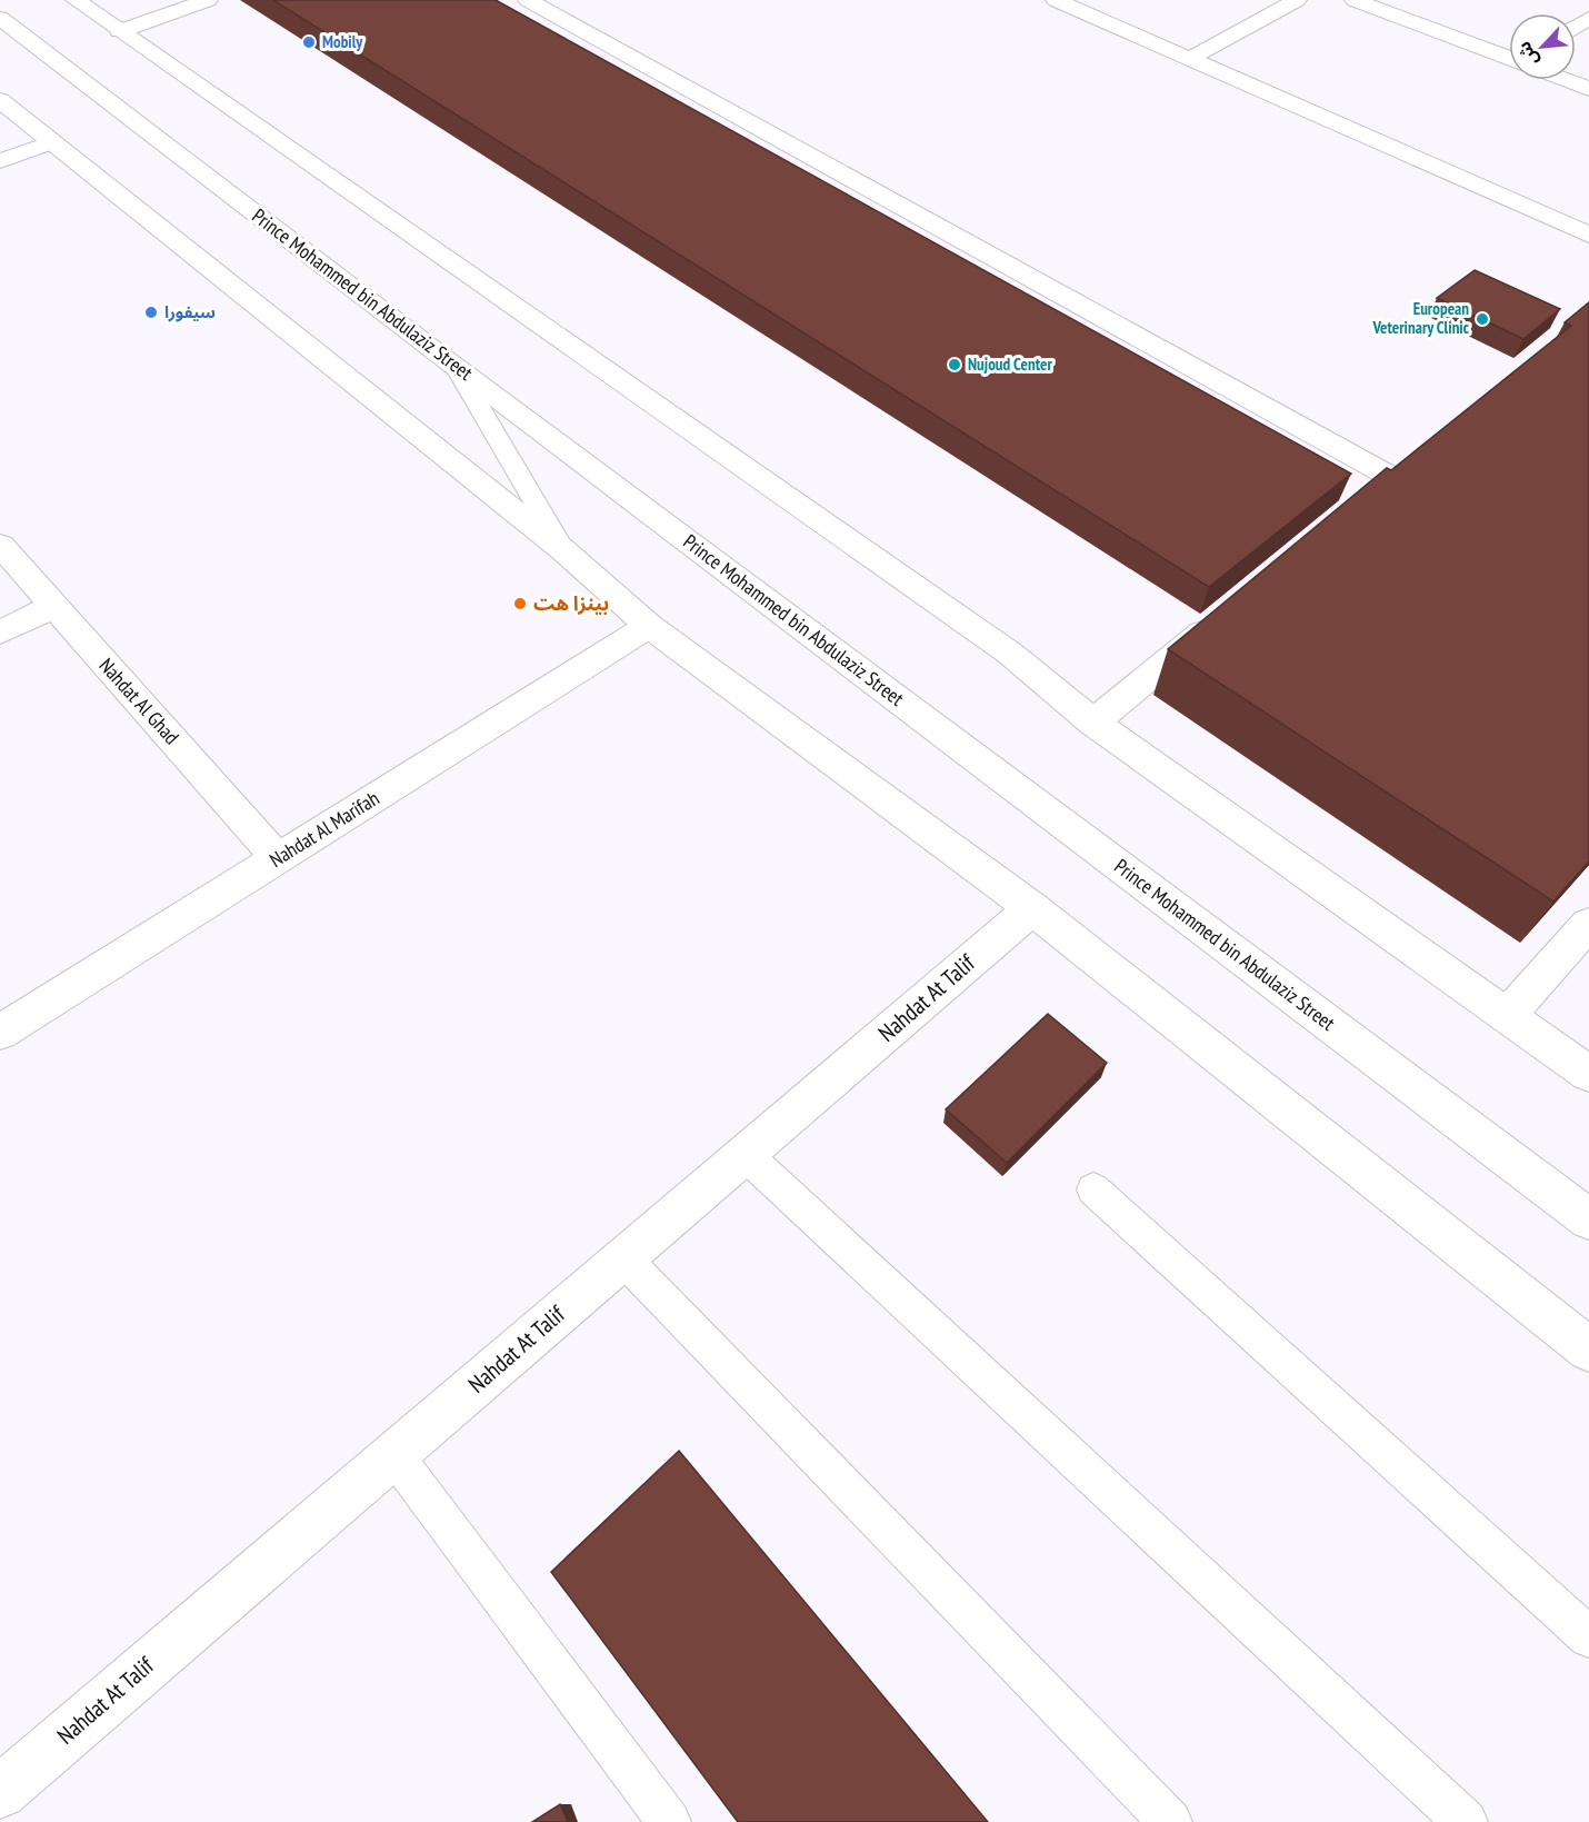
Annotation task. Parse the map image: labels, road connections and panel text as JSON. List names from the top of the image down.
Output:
{
  "streets": {
    "main road": [
      "Prince Mohammed bin Abdulaziz Street",
      "Nahdat Al Ghad",
      "Nahdat Al Marifah",
      "Nahdat At Talif"
    ]
  },
  "crossings": [
    ["Nahdat Al Ghad", "Nahdat Al Marifah"]
  ],
  "places": [
    "Mobily",
    "سيفورا",
    "European Veterinary Clinic",
    "Nujoud Center",
    "بينزا هت"
  ],
  "north": "bottom left"
}
